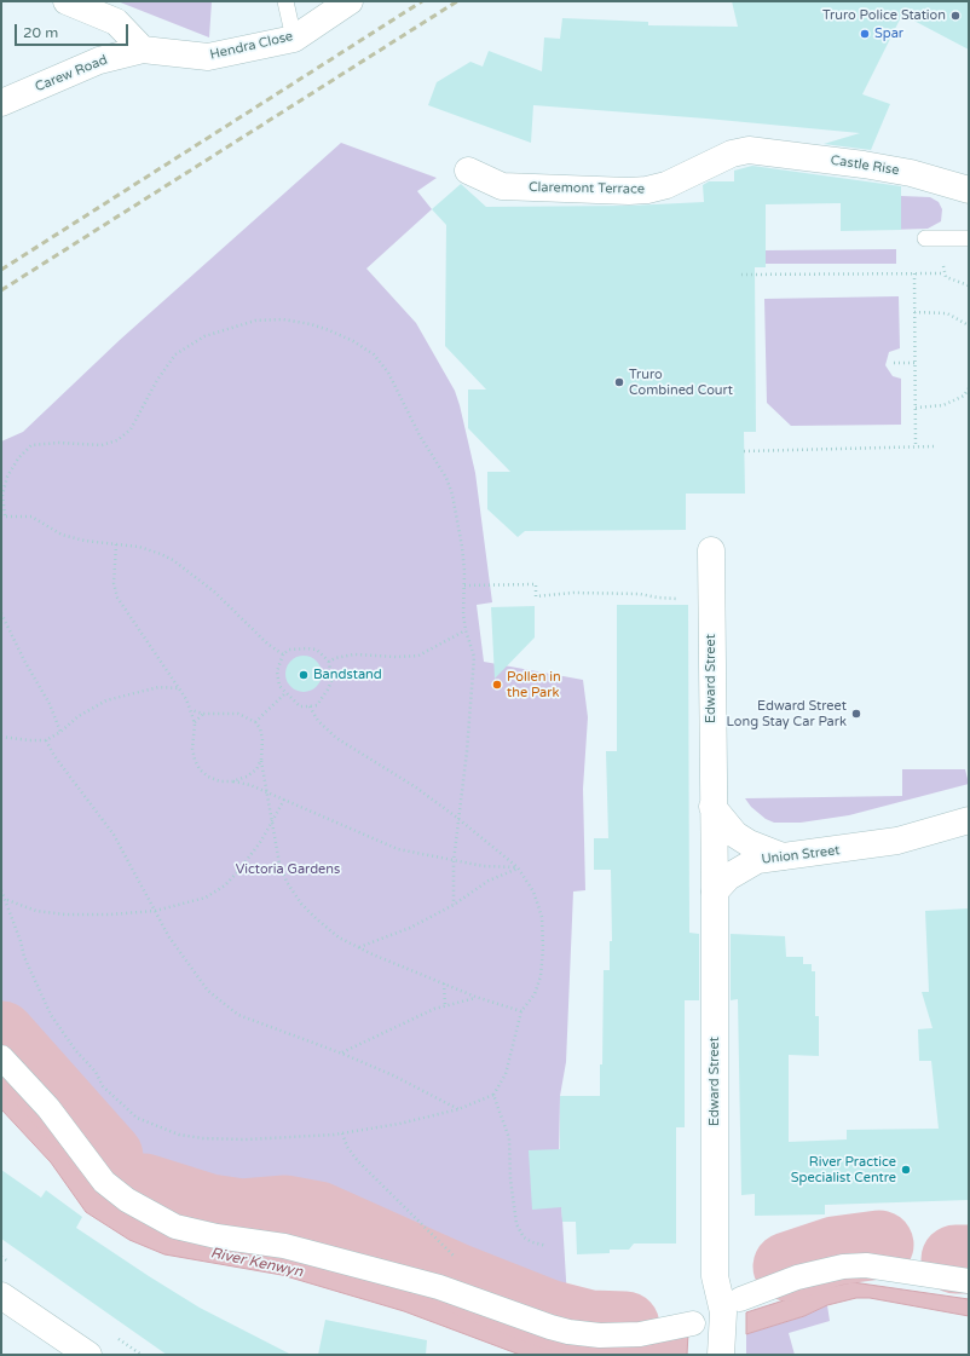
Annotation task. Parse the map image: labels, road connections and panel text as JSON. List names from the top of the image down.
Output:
{
  "streets": {
    "street": [
      "Hendra Close",
      "Carew Road",
      "Castle Rise",
      "Claremont Terrace",
      "Edward Street",
      "Union Street"
    ]
  },
  "crossings": [
    ["Hendra Close", "Carew Road"],
    ["Castle Rise", "Claremont Terrace"],
    ["Edward Street", "Union Street"]
  ],
  "water": ["River Kenwyn"],
  "parks": ["Victoria Gardens"],
  "places": [
    "Truro Police Station",
    "Spar",
    "Truro Combined Court",
    "Bandstand",
    "Pollen in the Park",
    "Edward Street Long Stay Car Park",
    "River Practice Specialist Centre"
  ],
  "scale_bar": "20 m"
}
